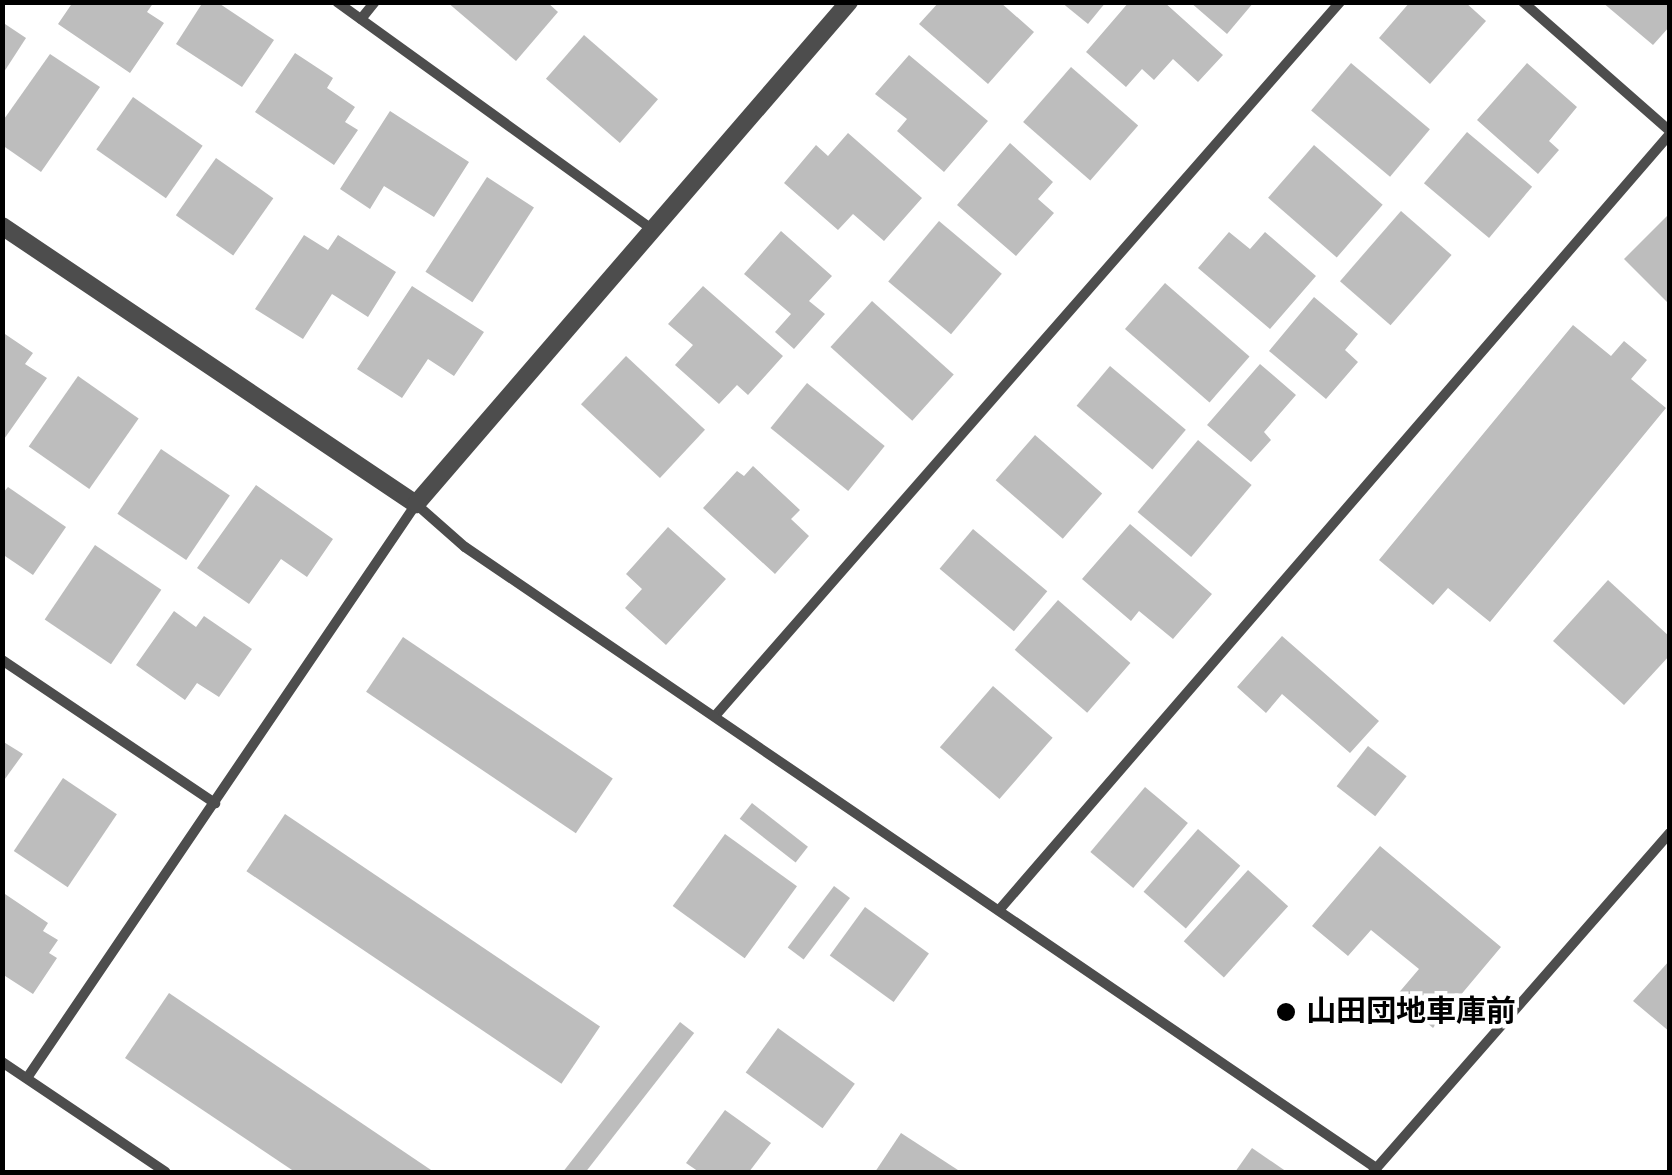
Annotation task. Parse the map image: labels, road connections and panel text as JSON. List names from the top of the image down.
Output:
{
  "places": ["山田団地車庫前"]
}
